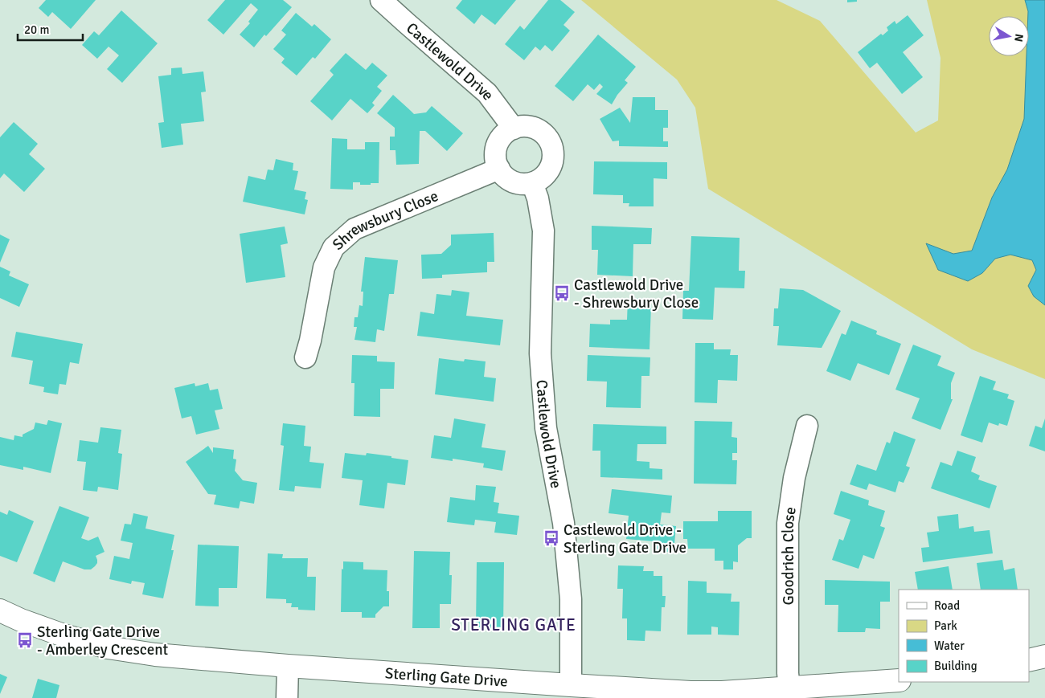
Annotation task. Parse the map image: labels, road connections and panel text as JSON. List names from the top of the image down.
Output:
{
  "streets": {
    "street": [
      "Castlewold Drive",
      "Shrewsbury Close",
      "Goodrich Close",
      "Sterling Gate Drive"
    ]
  },
  "crossings": [
    ["Castlewold Drive", "Shrewsbury Close"],
    ["Castlewold Drive", "Sterling Gate Drive"],
    ["Goodrich Close", "Sterling Gate Drive"]
  ],
  "districts": ["STERLING GATE"],
  "places": {
    "bus stop": ["Castlewold Drive - Shrewsbury Close", "Castlewold Drive - Sterling Gate Drive", "Sterling Gate Drive - Amberley Crescent"]
  },
  "legend": [
    "Road",
    "Park",
    "Water",
    "Building"
  ],
  "scale_bar": "20 m",
  "north": "right"
}
